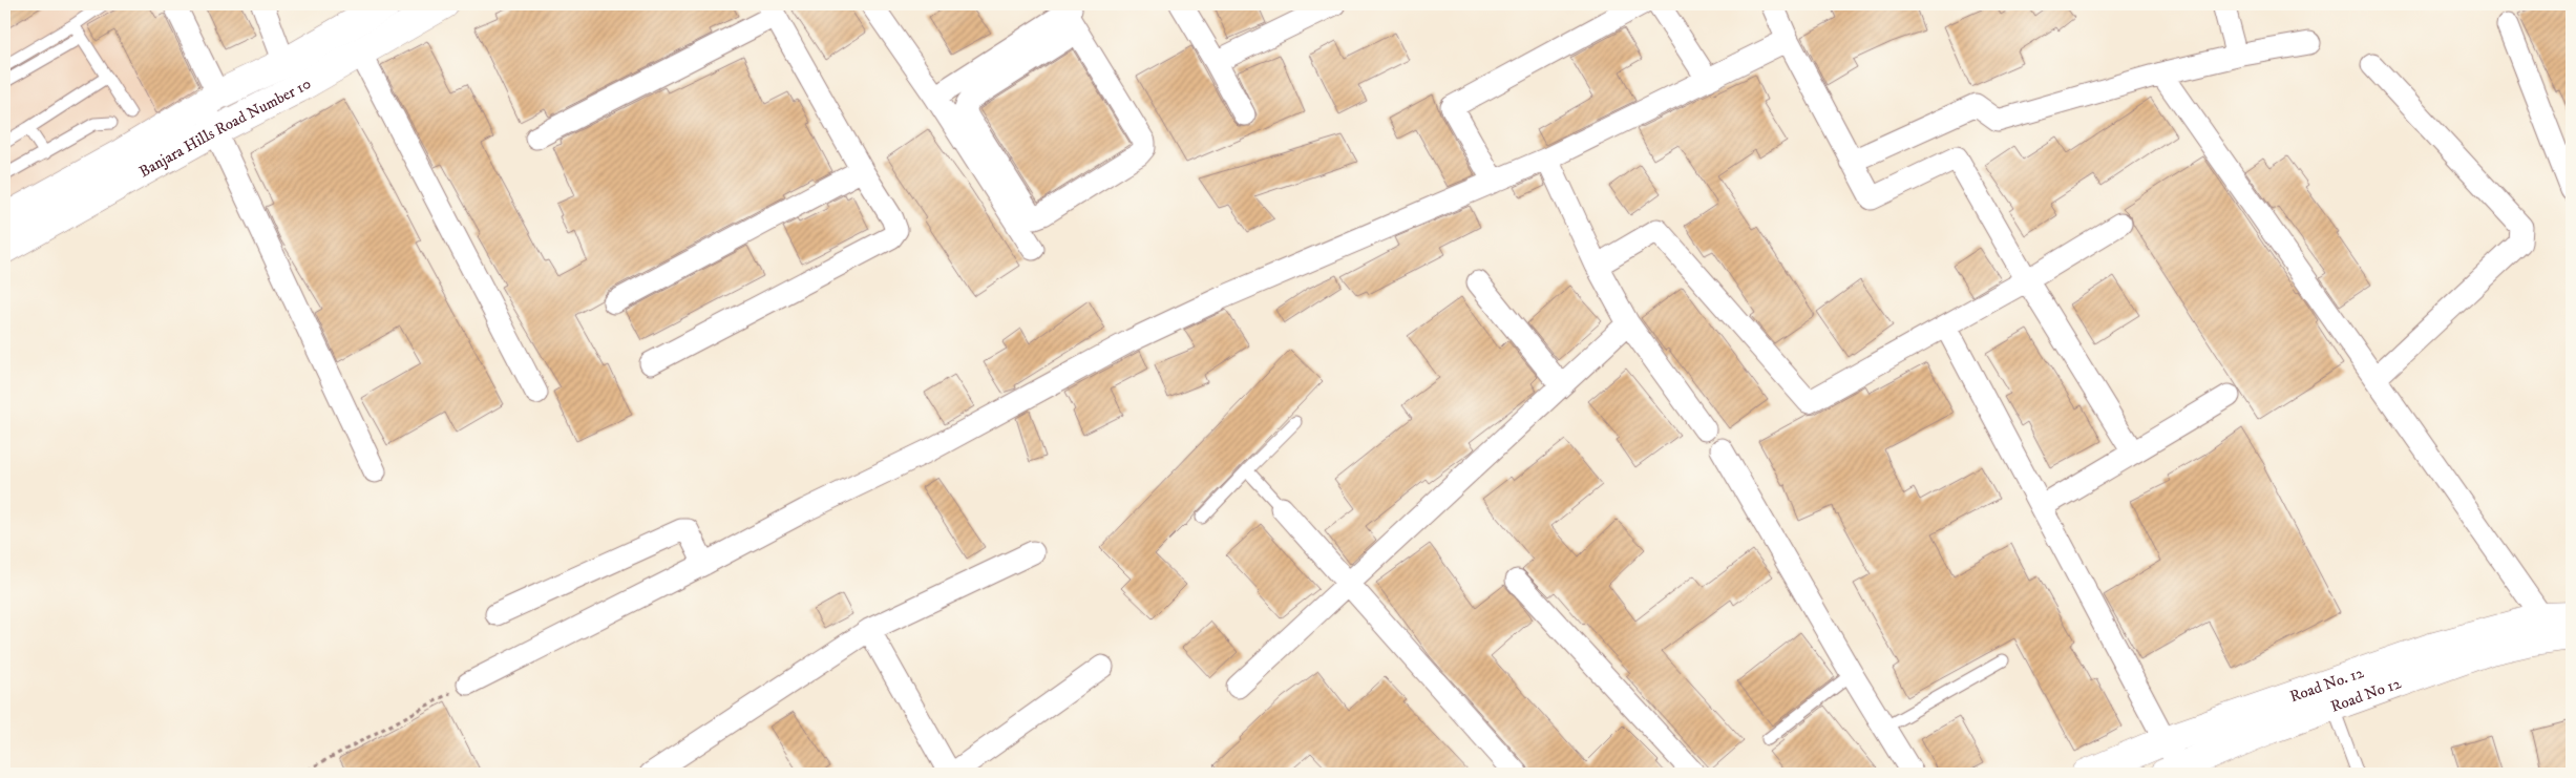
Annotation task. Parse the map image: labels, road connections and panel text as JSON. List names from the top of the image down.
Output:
{
  "streets": {
    "main road": ["Banjara Hills Road Number 10", "Road No. 12", "Road No 12"]
  }
}
